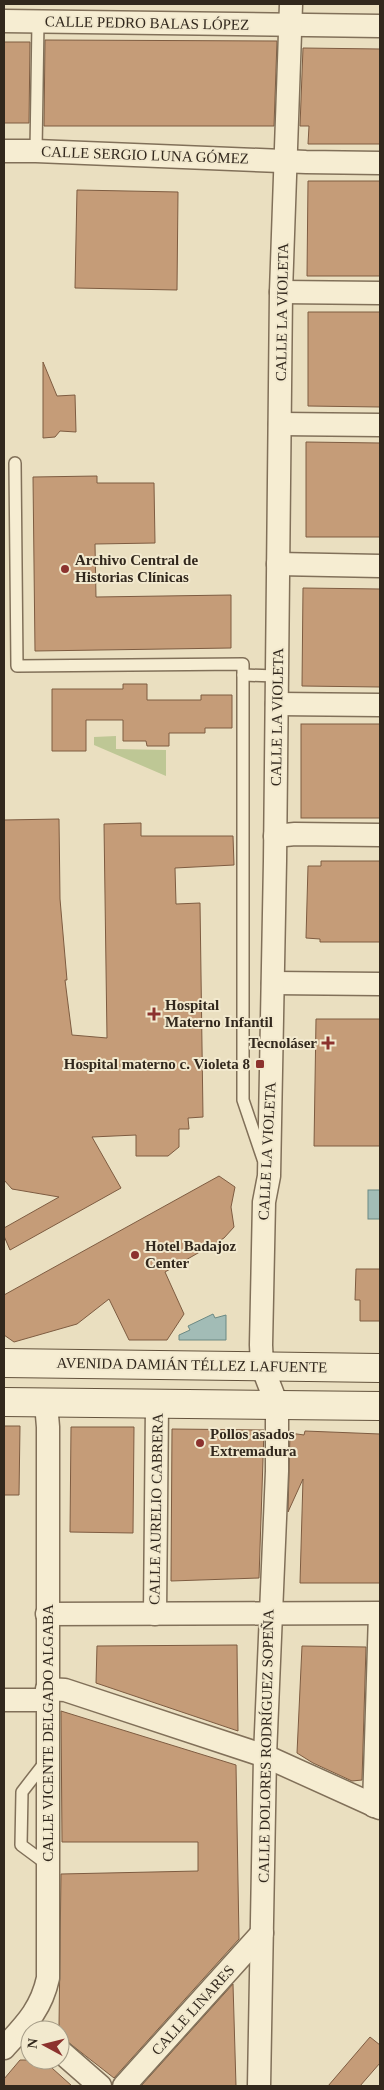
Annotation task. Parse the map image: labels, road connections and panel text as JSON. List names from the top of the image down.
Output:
{
  "streets": {
    "street": [
      "CALLE PEDRO BALAS LÓPEZ",
      "CALLE SERGIO LUNA GÓMEZ",
      "CALLE LA VIOLETA",
      "AVENIDA DAMIÁN TÉLLEZ LAFUENTE",
      "CALLE AURELIO CABRERA",
      "CALLE VICENTE DELGADO ALGABA",
      "CALLE DOLORES RODRÍGUEZ SOPEÑA",
      "CALLE LINARES"
    ]
  },
  "crossings": [
    ["CALLE PEDRO BALAS LÓPEZ", "CALLE LA VIOLETA"],
    ["CALLE SERGIO LUNA GÓMEZ", "CALLE LA VIOLETA"],
    ["CALLE LA VIOLETA", "AVENIDA DAMIÁN TÉLLEZ LAFUENTE"],
    ["CALLE LA VIOLETA", "CALLE DOLORES RODRÍGUEZ SOPEÑA"],
    ["CALLE DOLORES RODRÍGUEZ SOPEÑA", "CALLE LINARES"]
  ],
  "places": {
    "other": ["Archivo Central de Historias Clínicas", "Hotel Badajoz Center", "Pollos asados Extremadura"],
    "health": ["Hospital Materno Infantil", "Tecnoláser"],
    "transit": ["Hospital materno c. Violeta 8"]
  },
  "north": "left"
}
